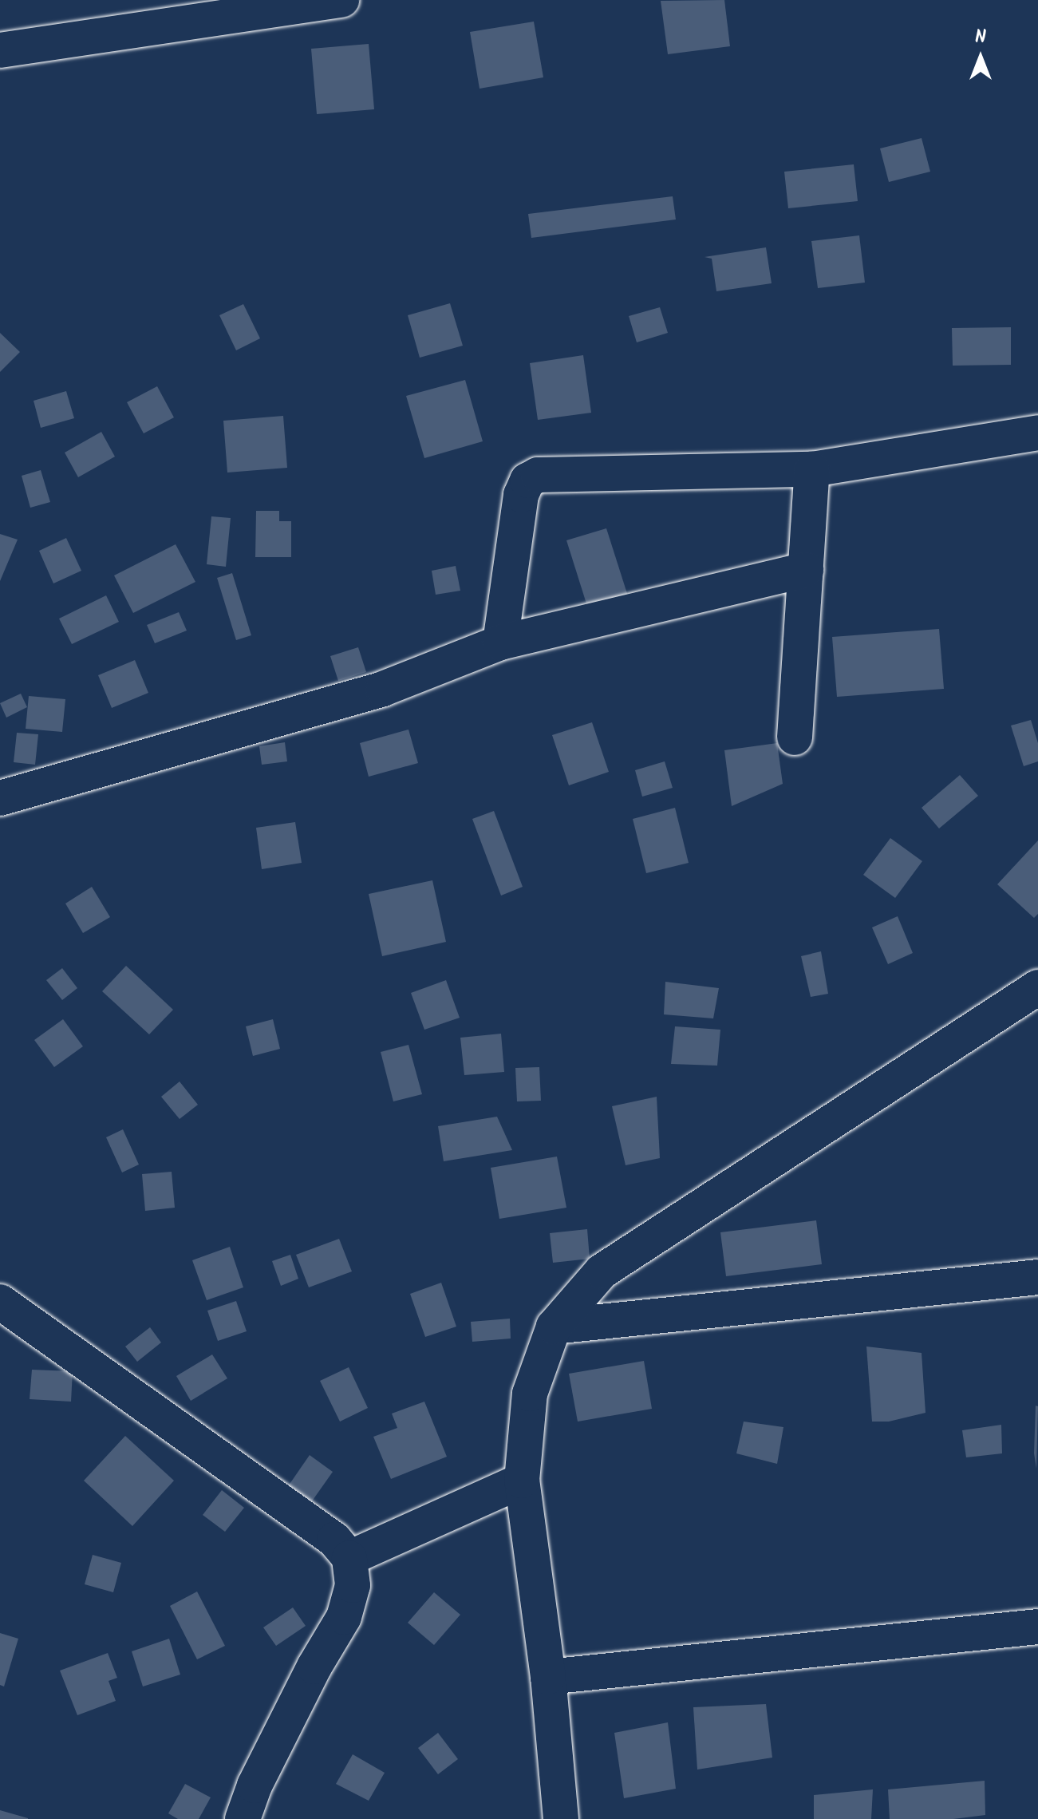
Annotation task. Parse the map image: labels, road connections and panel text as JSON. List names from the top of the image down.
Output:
{
  "north": "top"
}
